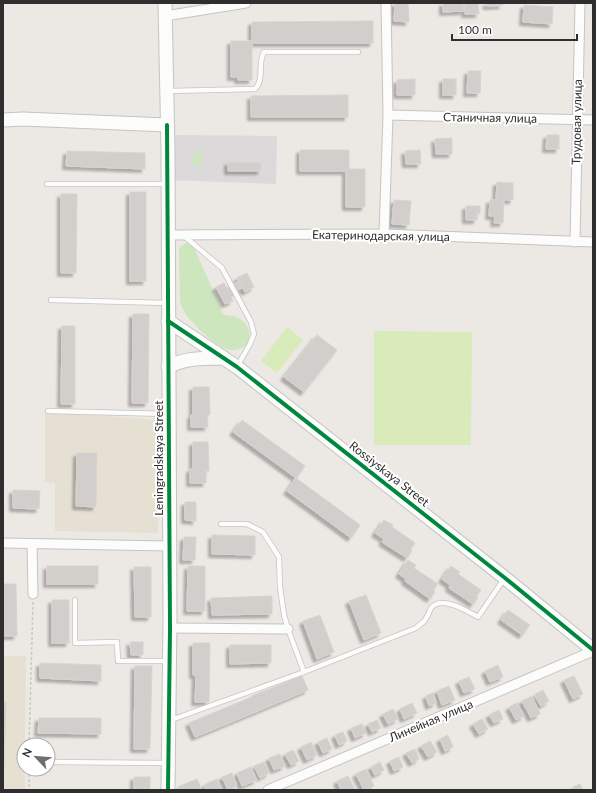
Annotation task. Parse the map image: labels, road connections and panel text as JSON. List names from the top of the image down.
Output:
{
  "streets": {
    "street": [
      "Станичная улица",
      "Трудовая улица",
      "Екатеринодарская улица",
      "Leningradskaya Street",
      "Rossiyskaya Street",
      "Линейная улица"
    ]
  },
  "crossings": [
    ["Станичная улица", "Трудовая улица"],
    ["Трудовая улица", "Екатеринодарская улица"],
    ["Екатеринодарская улица", "Leningradskaya Street"],
    ["Leningradskaya Street", "Rossiyskaya Street"],
    ["Rossiyskaya Street", "Линейная улица"]
  ],
  "scale_bar": "100 m",
  "north": "top left"
}
